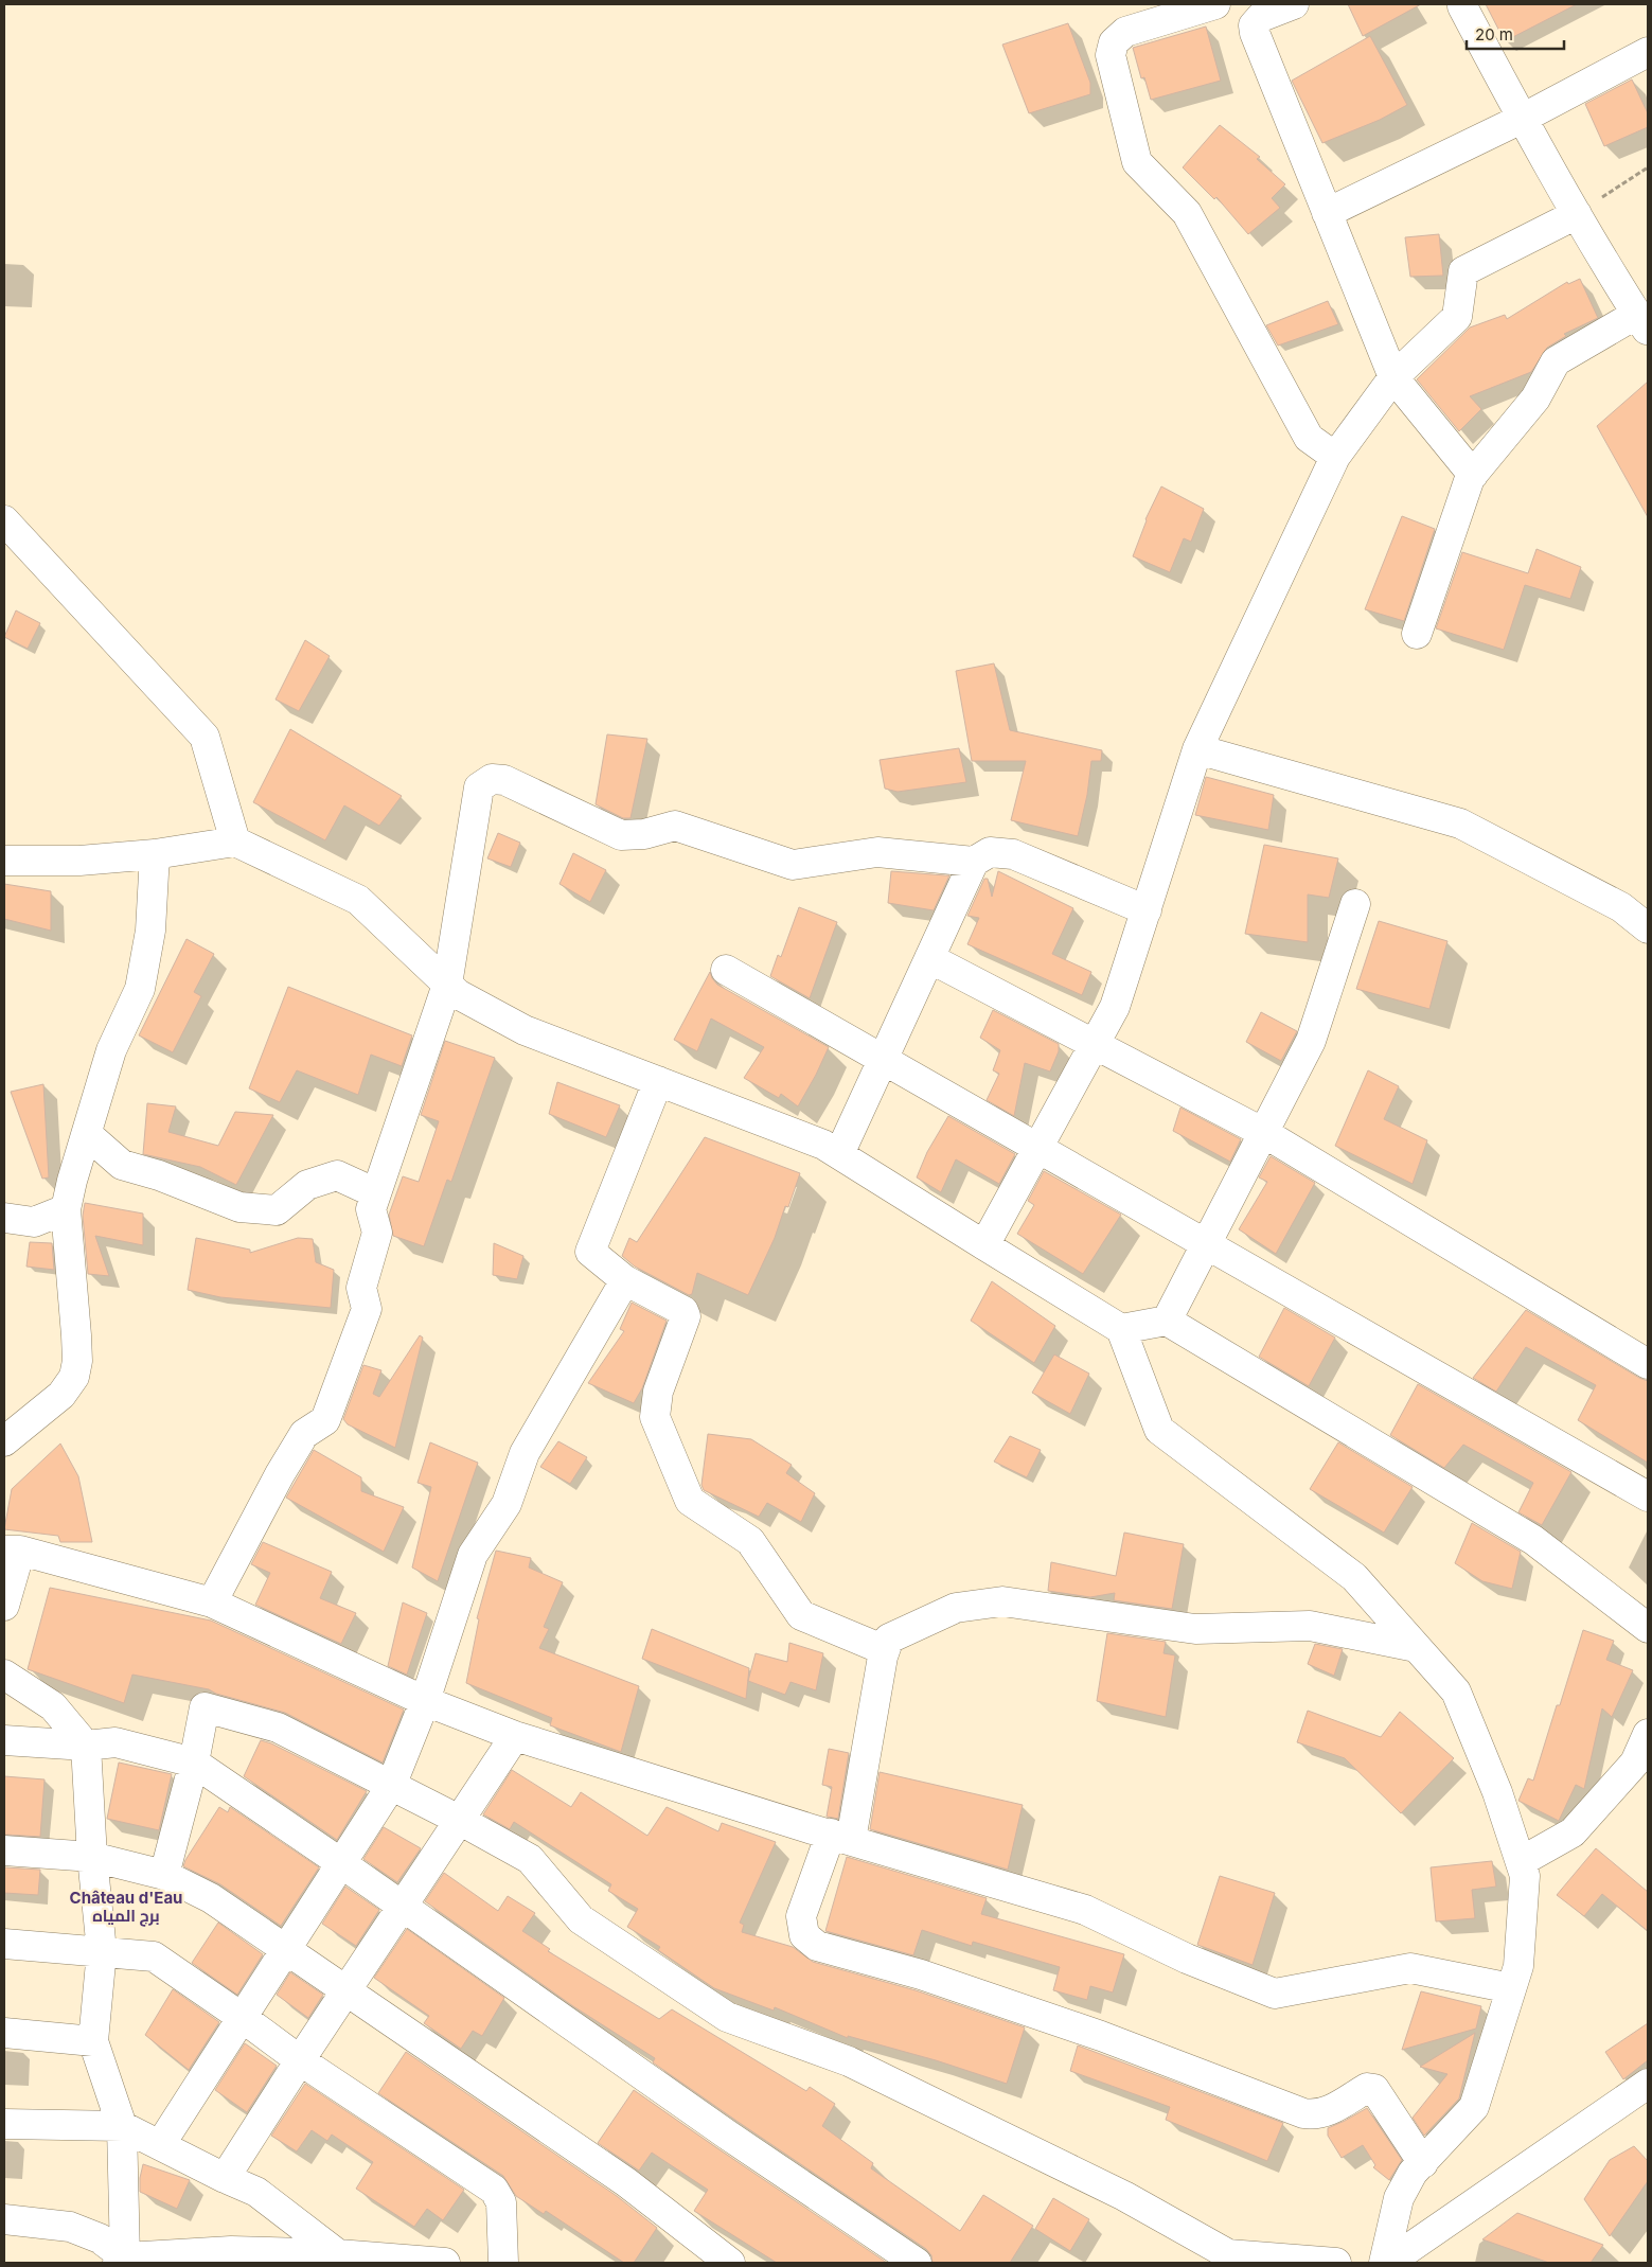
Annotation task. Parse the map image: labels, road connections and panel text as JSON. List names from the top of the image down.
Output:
{
  "districts": ["Château d'Eau برج المياه"],
  "scale_bar": "20 m"
}
